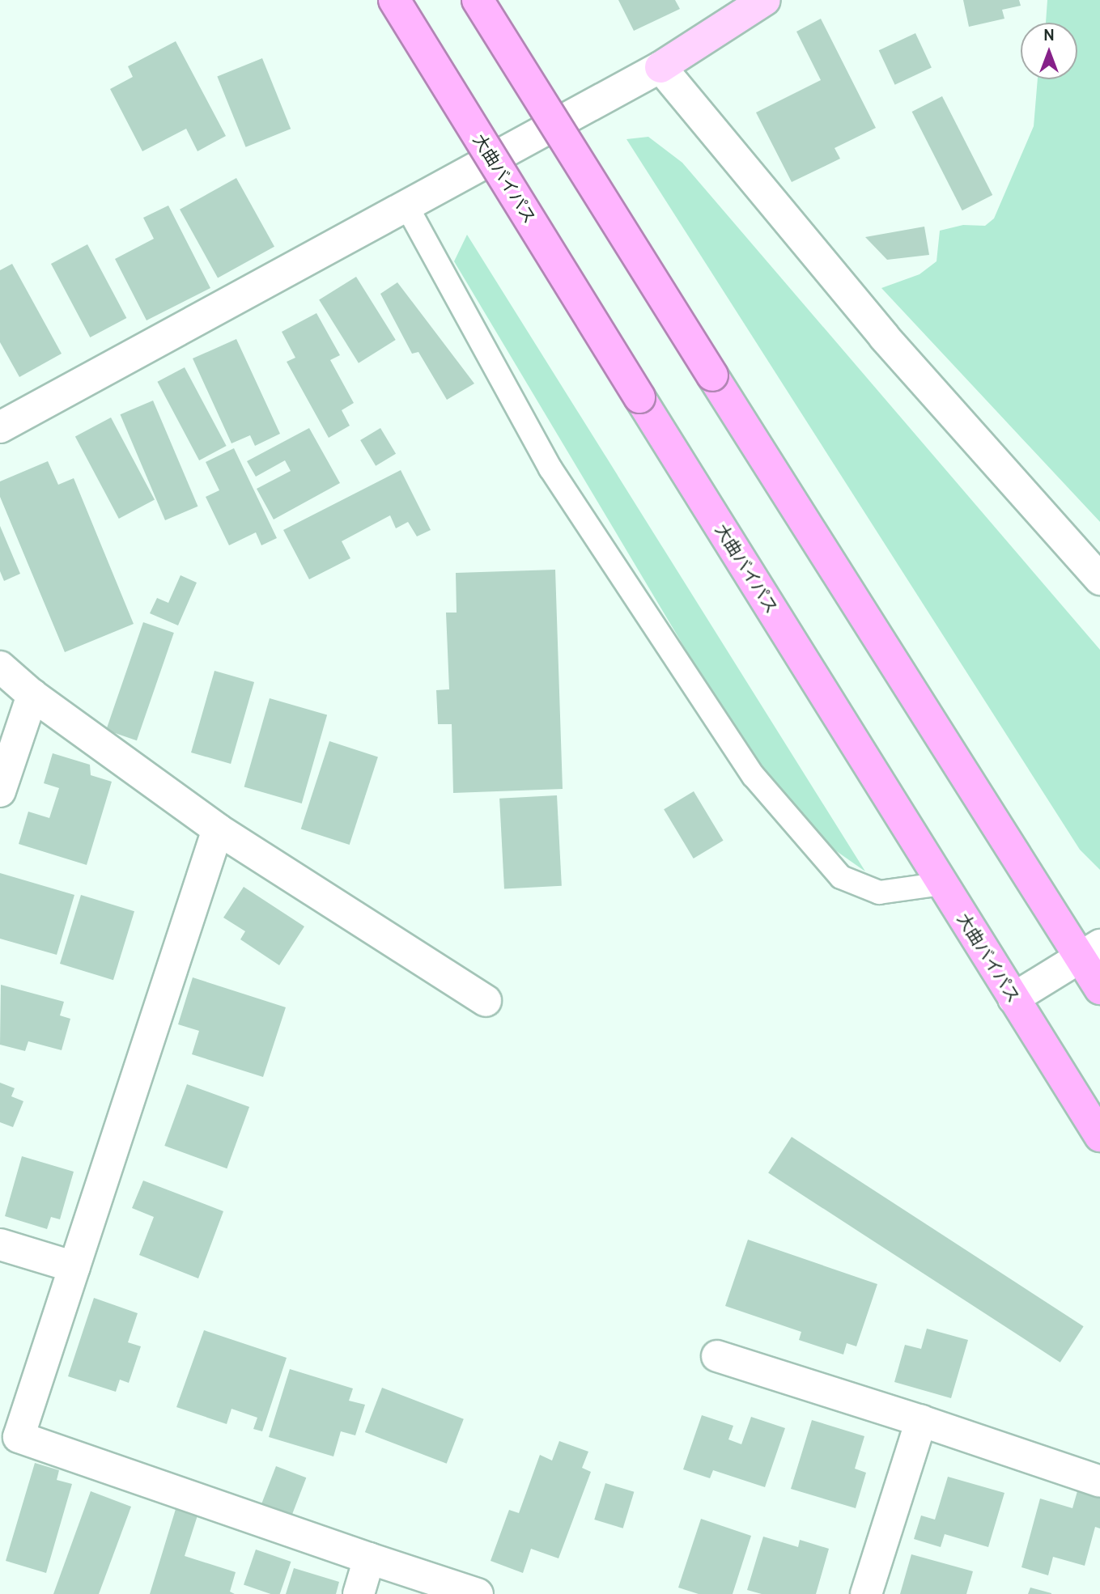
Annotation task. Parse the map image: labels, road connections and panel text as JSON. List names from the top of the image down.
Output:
{
  "streets": {
    "highway": ["大曲バイパス"]
  },
  "north": "top"
}
